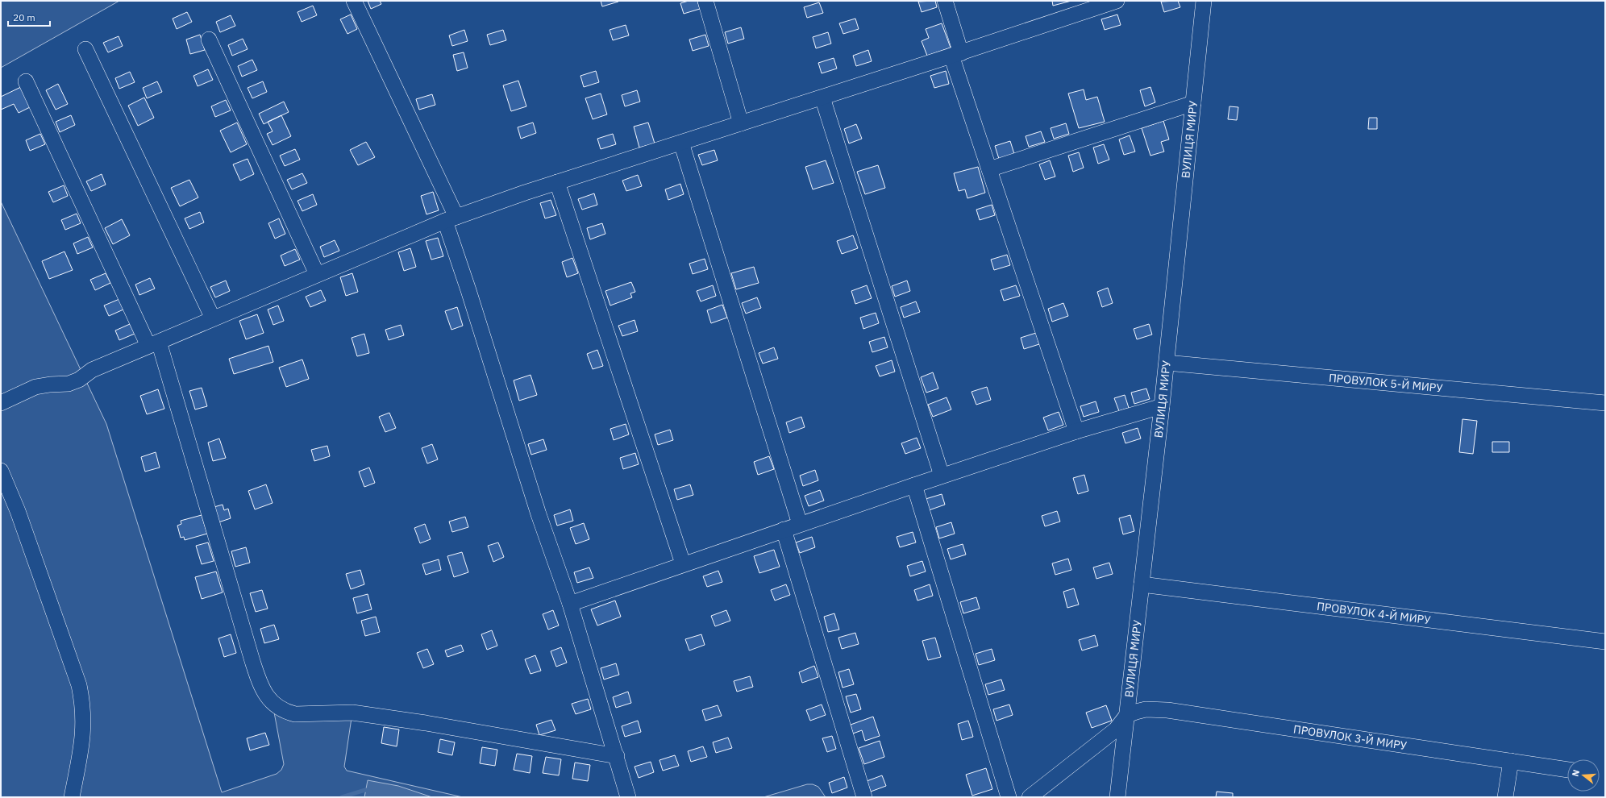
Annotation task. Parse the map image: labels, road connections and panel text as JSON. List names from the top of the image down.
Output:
{
  "streets": {
    "street": [
      "ВУЛИЦЯ МИРУ",
      "ПРОВУЛОК 5-Й МИРУ",
      "ПРОВУЛОК 4-Й МИРУ",
      "ПРОВУЛОК 3-Й МИРУ"
    ]
  },
  "crossings": [
    ["ВУЛИЦЯ МИРУ", "ПРОВУЛОК 5-Й МИРУ"],
    ["ВУЛИЦЯ МИРУ", "ПРОВУЛОК 4-Й МИРУ"],
    ["ВУЛИЦЯ МИРУ", "ПРОВУЛОК 3-Й МИРУ"]
  ],
  "scale_bar": "20 m",
  "north": "left"
}
